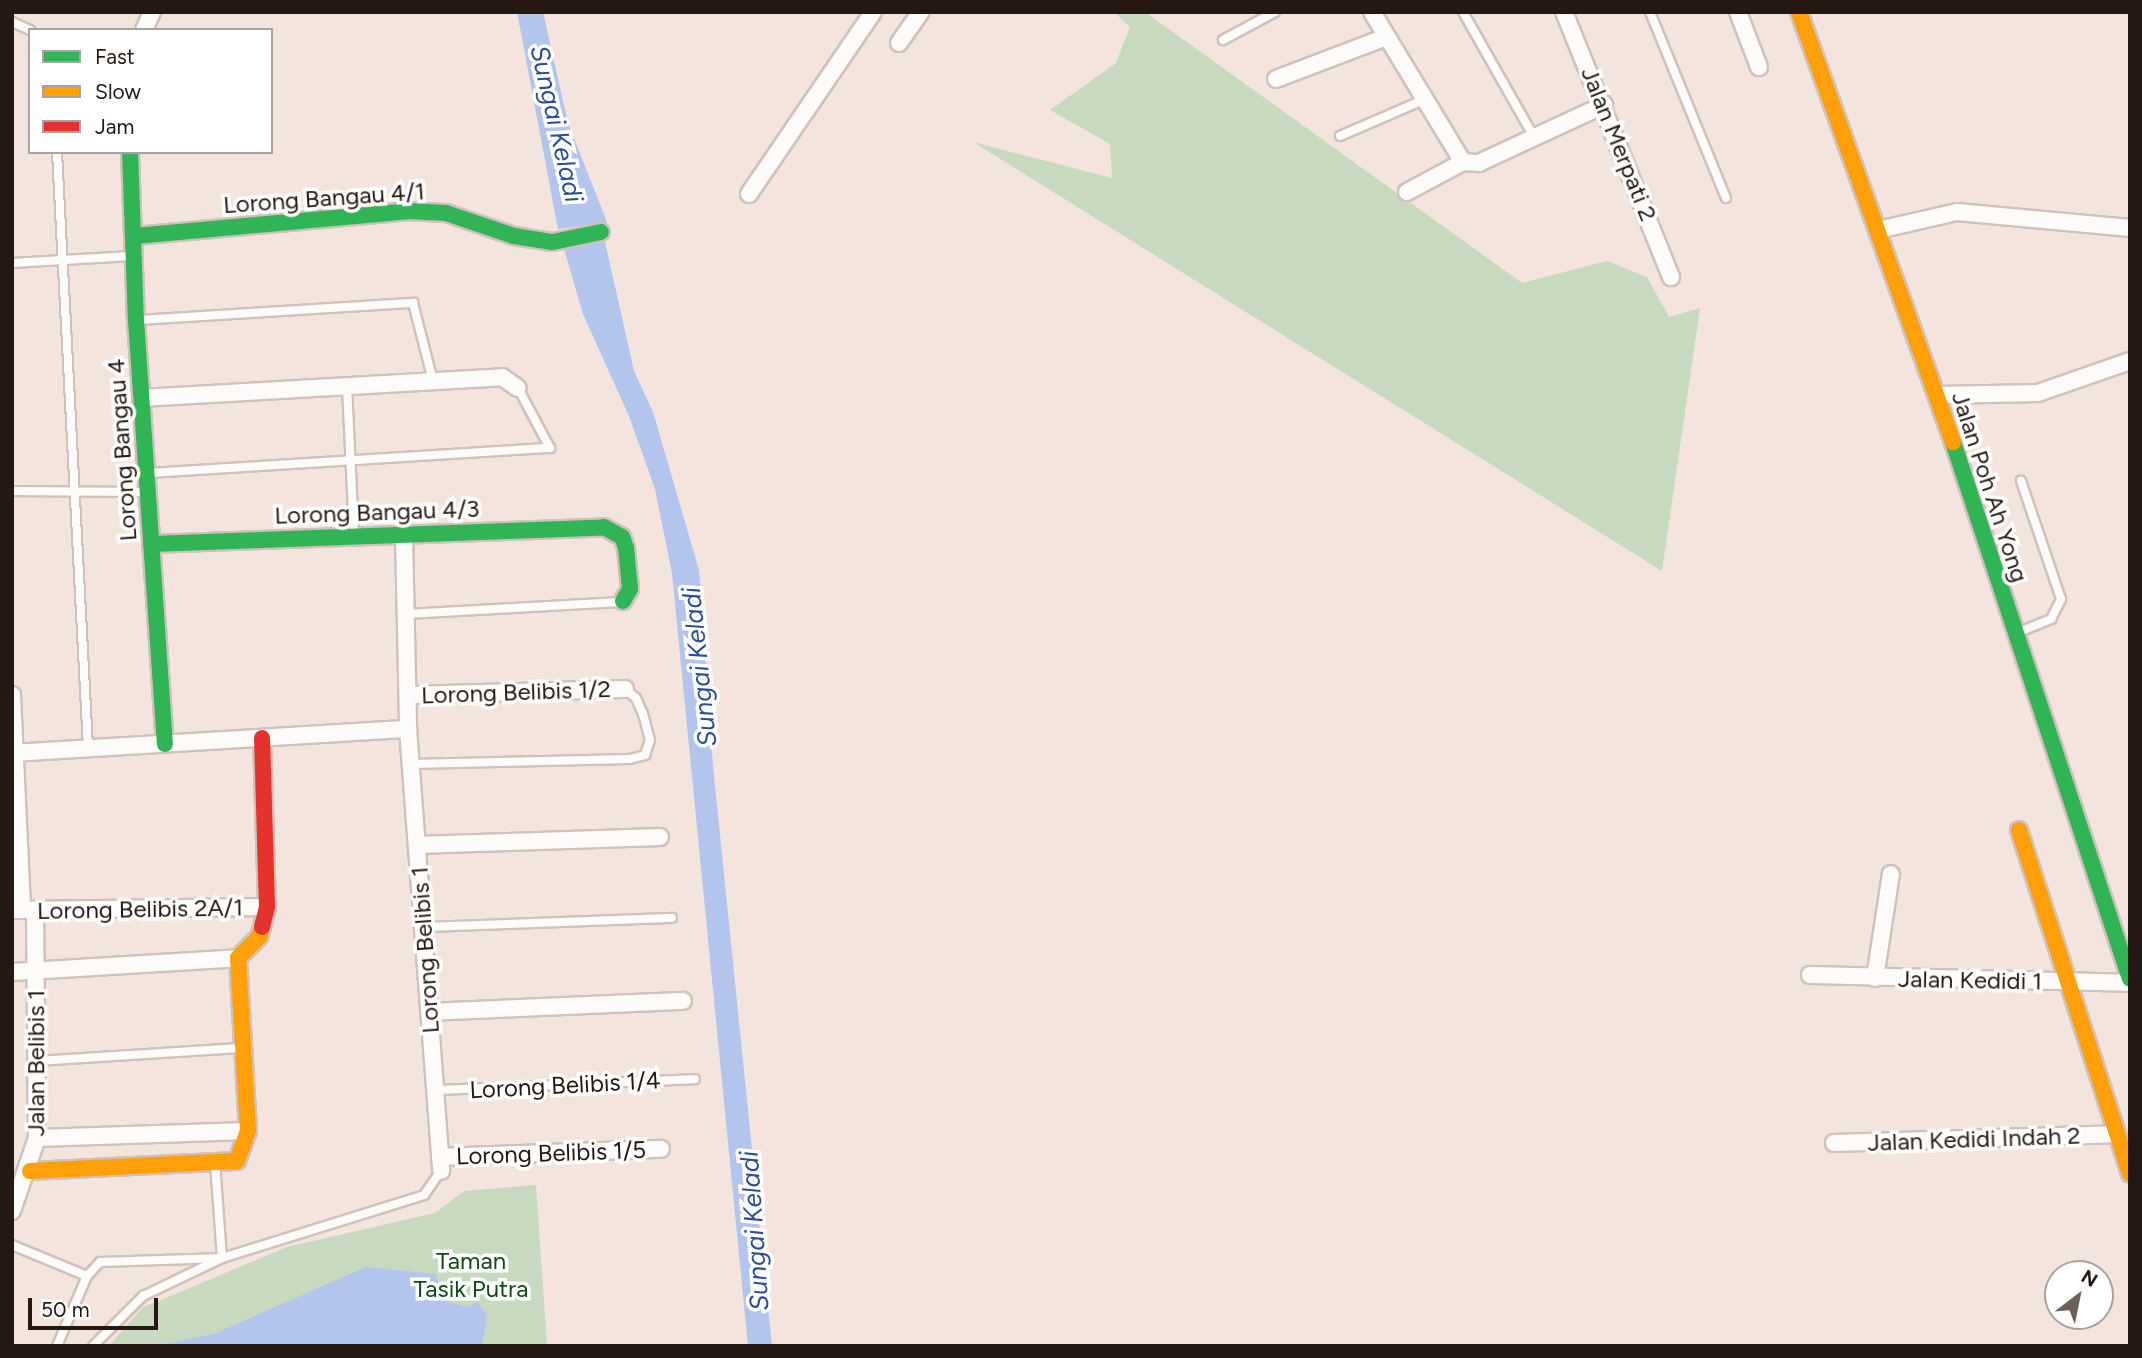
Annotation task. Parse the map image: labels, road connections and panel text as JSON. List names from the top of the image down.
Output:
{
  "streets": {
    "street": [
      "Jalan Merpati 2",
      "Lorong Bangau 4/1",
      "Lorong Bangau 4",
      "Jalan Poh Ah Yong",
      "Lorong Bangau 4/3",
      "Lorong Belibis 1/2",
      "Lorong Belibis 2A/1",
      "Lorong Belibis 1",
      "Jalan Kedidi 1",
      "Jalan Belibis 1",
      "Jalan Kedidi Indah 2",
      "Lorong Belibis 1/5"
    ],
    "lane": ["Lorong Belibis 1/4"]
  },
  "crossings": [
    ["Lorong Bangau 4/1", "Lorong Bangau 4"],
    ["Lorong Bangau 4", "Lorong Bangau 4/3"],
    ["Jalan Poh Ah Yong", "Jalan Kedidi 1"],
    ["Lorong Bangau 4/3", "Lorong Belibis 1"],
    ["Lorong Belibis 1/2", "Lorong Belibis 1"],
    ["Lorong Belibis 2A/1", "Jalan Belibis 1"],
    ["Lorong Belibis 1", "Lorong Belibis 1/4"],
    ["Lorong Belibis 1", "Lorong Belibis 1/5"]
  ],
  "water": ["Sungai Keladi"],
  "parks": ["Taman Tasik Putra"],
  "legend": ["Fast", "Slow", "Jam"],
  "scale_bar": "50 m",
  "north": "top right"
}
